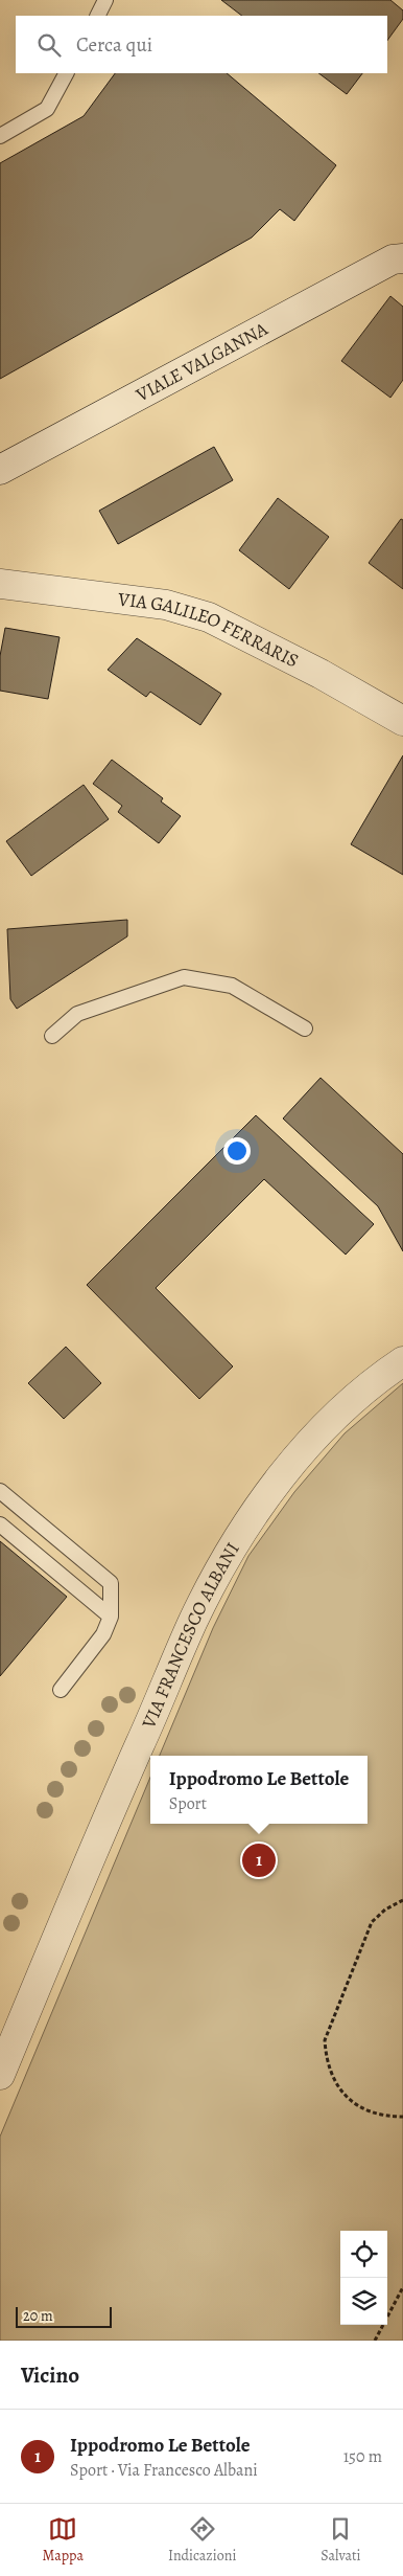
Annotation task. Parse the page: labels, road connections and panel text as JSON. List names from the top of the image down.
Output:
{
  "streets": {
    "street": ["VIALE VALGANNA", "VIA GALILEO FERRARIS", "VIA FRANCESCO ALBANI"]
  },
  "scale_bar": "20 m",
  "page": {
    "search": "Cerca qui",
    "popup": ["Ippodromo Le Bettole", "Sport"],
    "pins": "1",
    "scale": "20 m",
    "heading": "Vicino",
    "list": [
      {
        "mark": "1",
        "name": "Ippodromo Le Bettole",
        "note": "Sport · Via Francesco Albani",
        "value": "150 m"
      }
    ],
    "nav": ["Mappa", "Indicazioni", "Salvati"]
  }
}
